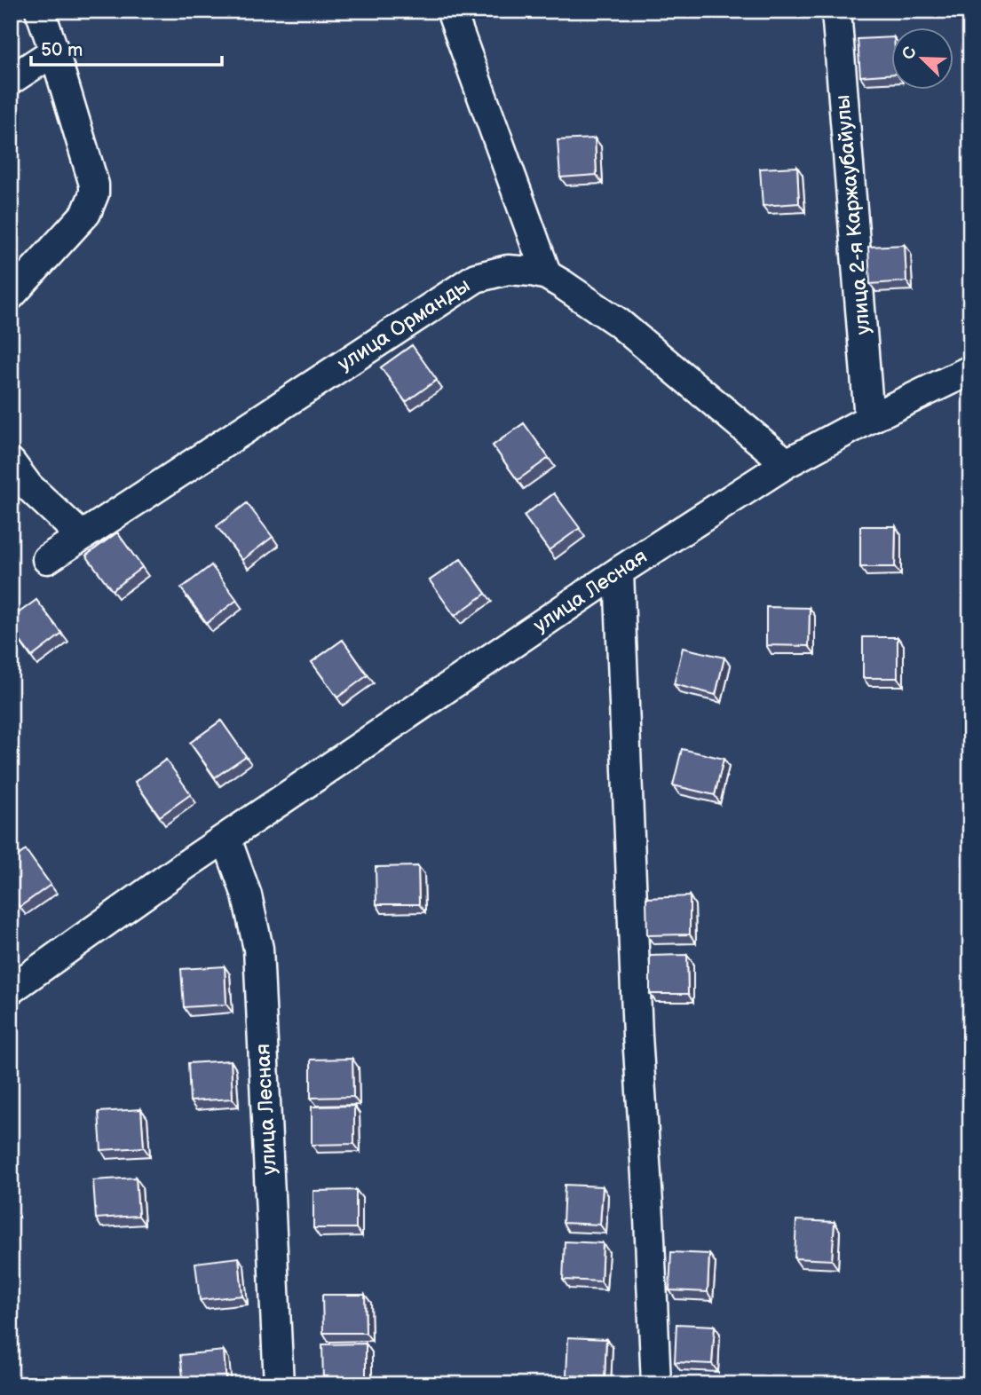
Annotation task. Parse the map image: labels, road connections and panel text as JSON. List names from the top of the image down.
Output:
{
  "streets": {
    "street": ["улица 2-я Каржаубайулы", "улица Орманды", "улица Лесная"]
  },
  "crossings": [
    ["улица 2-я Каржаубайулы", "улица Лесная"],
    ["улица Орманды", "улица Лесная"]
  ],
  "scale_bar": "50 m",
  "north": "top left"
}
